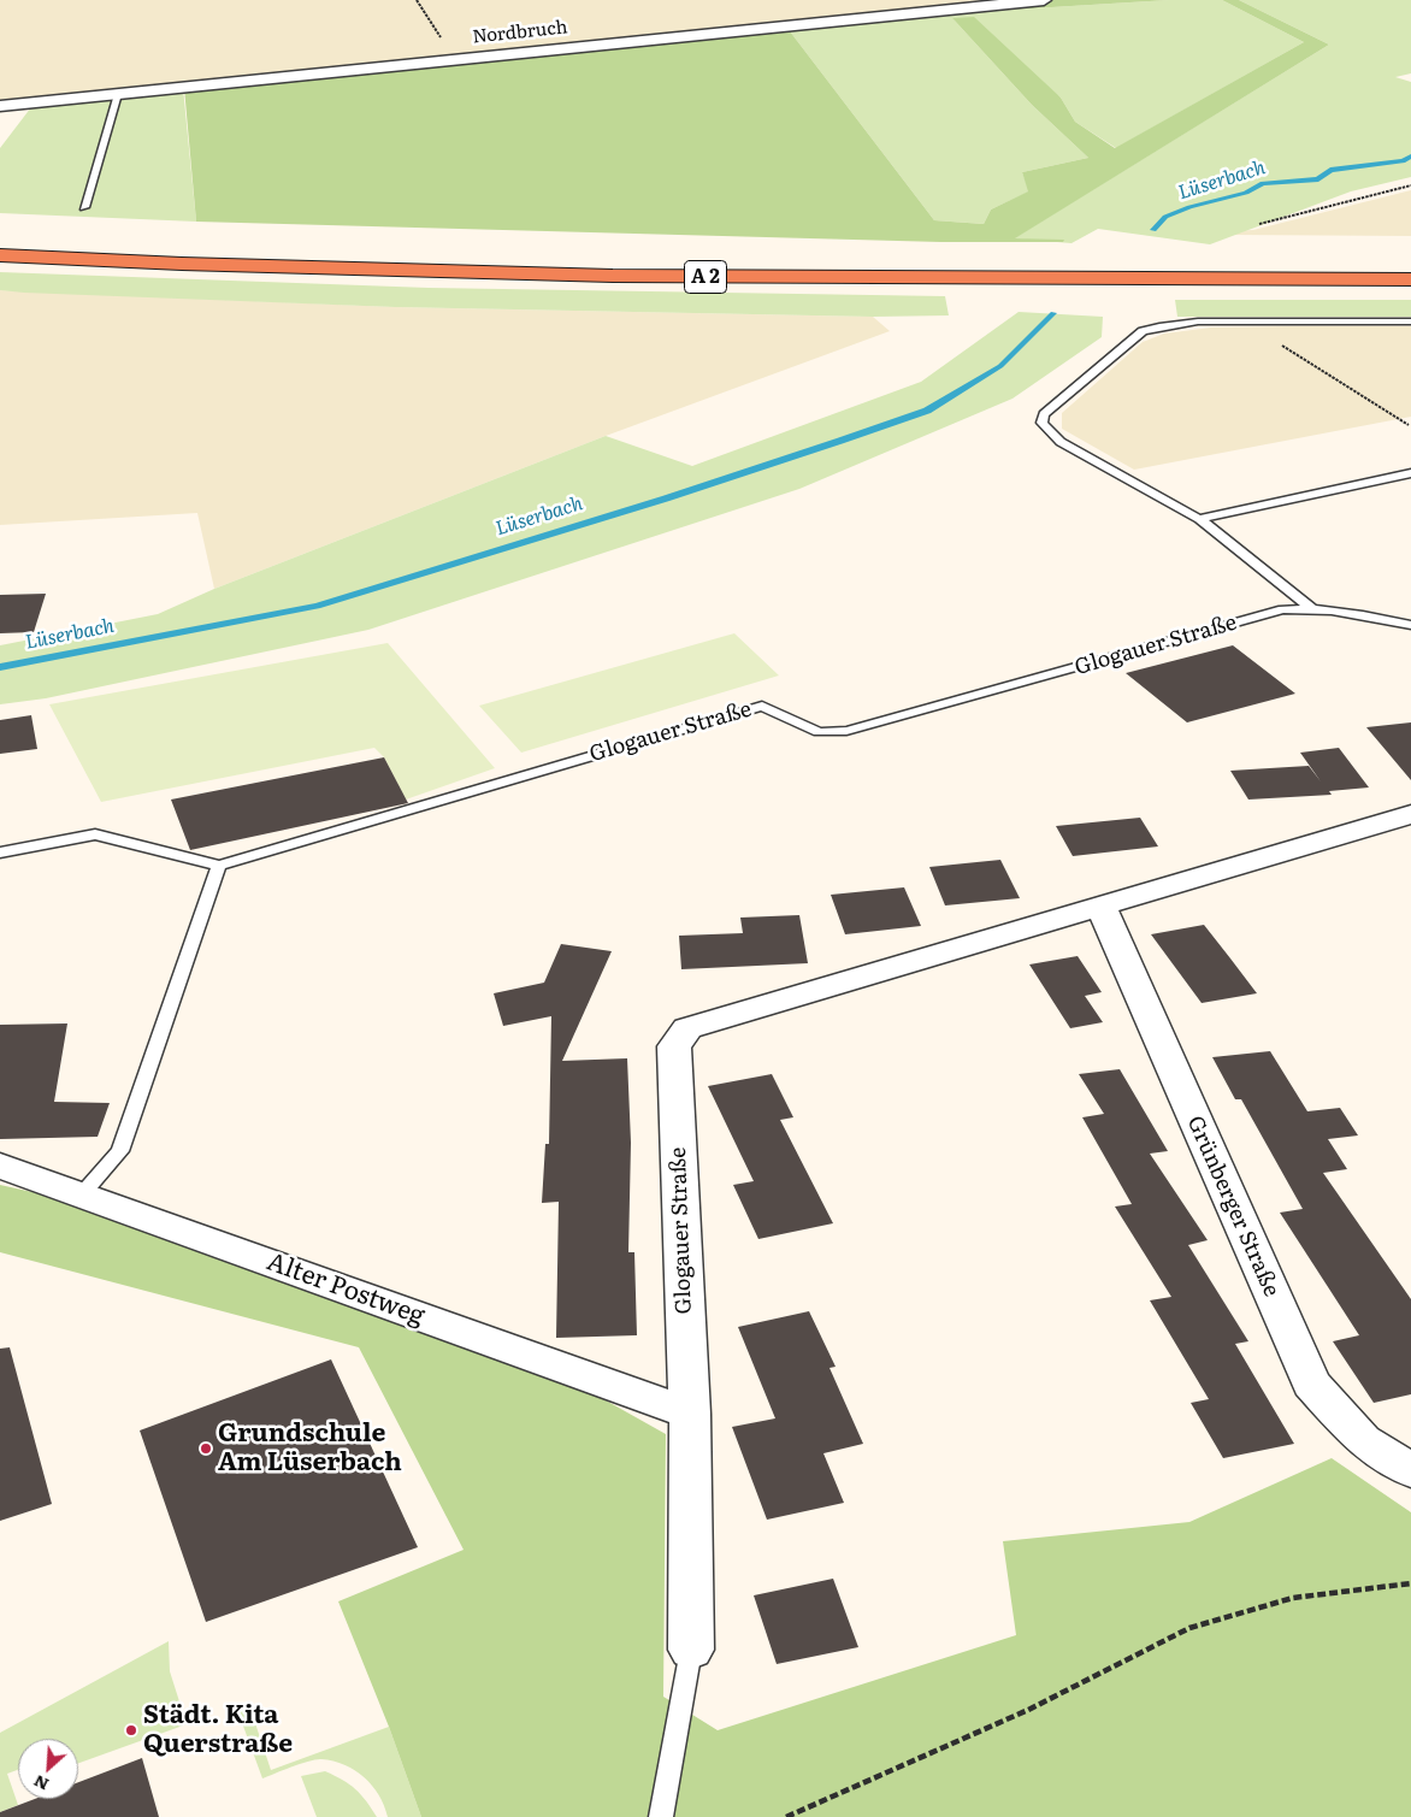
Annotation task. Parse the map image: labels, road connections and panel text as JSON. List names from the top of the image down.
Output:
{
  "streets": {
    "highway": ["A 2"],
    "street": [
      "Nordbruch",
      "Glogauer Straße",
      "Grünberger Straße",
      "Alter Postweg"
    ]
  },
  "crossings": [
    ["Glogauer Straße", "Grünberger Straße"],
    ["Glogauer Straße", "Alter Postweg"]
  ],
  "water": ["Lüserbach"],
  "places": ["Grundschule Am Lüserbach", "Städt. Kita Querstraße"],
  "north": "bottom left"
}
